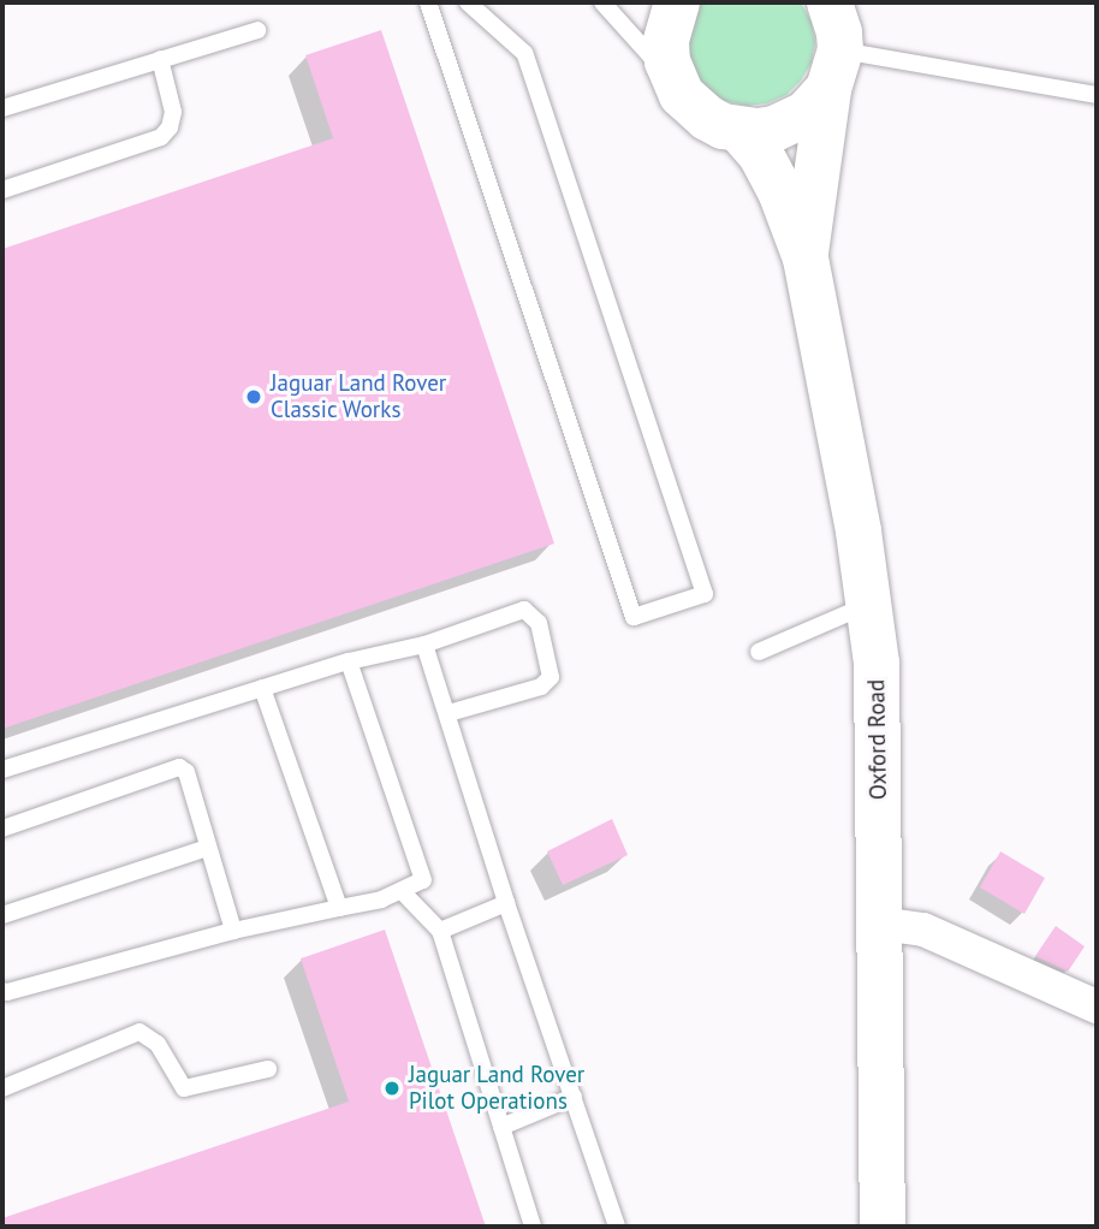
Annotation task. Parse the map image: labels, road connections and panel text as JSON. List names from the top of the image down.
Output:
{
  "streets": {
    "highway": ["Oxford Road"]
  },
  "places": ["Jaguar Land Rover Classic Works", "Jaguar Land Rover Pilot Operations"]
}
